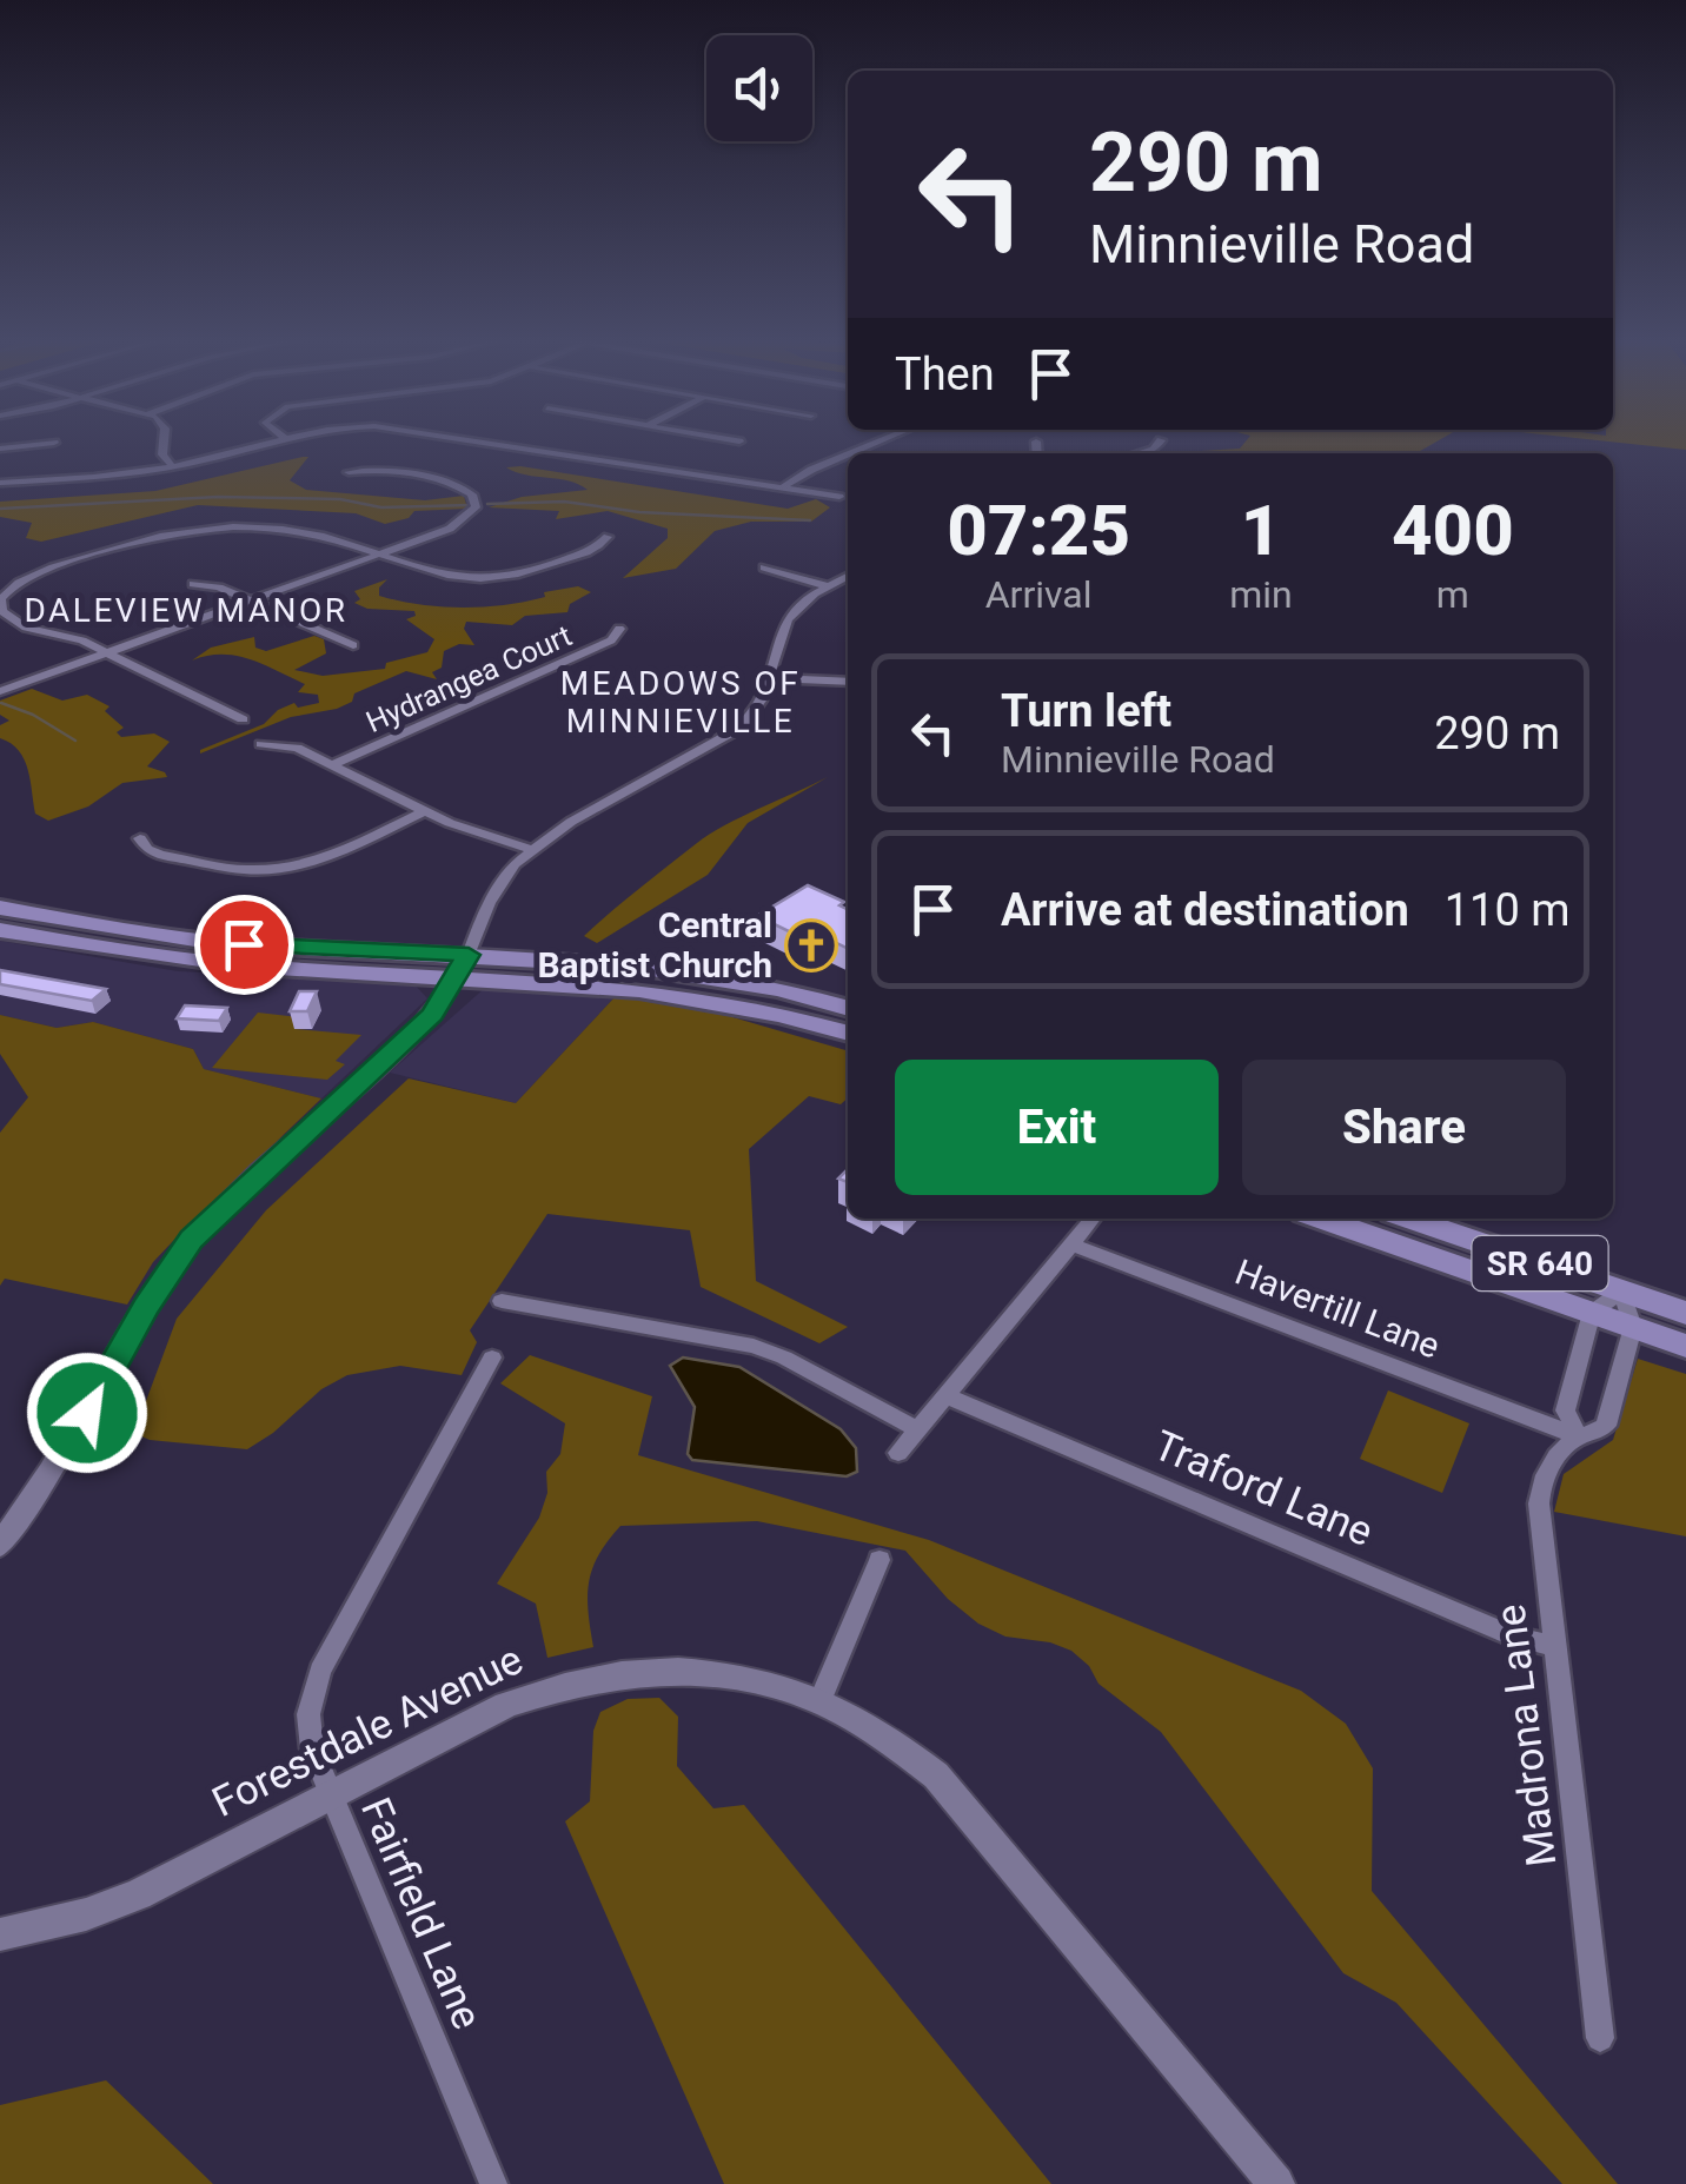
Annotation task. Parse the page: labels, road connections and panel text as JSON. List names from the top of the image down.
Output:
{
  "streets": {
    "main road": ["SR 640"],
    "street": [
      "Hydrangea Court",
      "Havertill Lane",
      "Traford Lane",
      "Forestdale Avenue",
      "Madrona Lane",
      "Fairfield Lane"
    ]
  },
  "crossings": [
    ["SR 640", "Madrona Lane"],
    ["Havertill Lane", "Madrona Lane"],
    ["Traford Lane", "Madrona Lane"],
    ["Forestdale Avenue", "Fairfield Lane"]
  ],
  "districts": ["DALEVIEW MANOR", "MEADOWS OF MINNIEVILLE"],
  "places": {
    "church": ["Central Baptist Church"]
  },
  "page": {
    "turn": ["290 m", "Minnieville Road"],
    "then": "Then",
    "eta": [
      "07:25",
      "Arrival",
      "1",
      "min",
      "400",
      "m"
    ],
    "list": [
      {
        "name": "Turn left",
        "note": "Minnieville Road",
        "value": "290 m"
      },
      {
        "name": "Arrive at destination",
        "value": "110 m"
      }
    ],
    "buttons": ["Exit", "Share"]
  }
}
